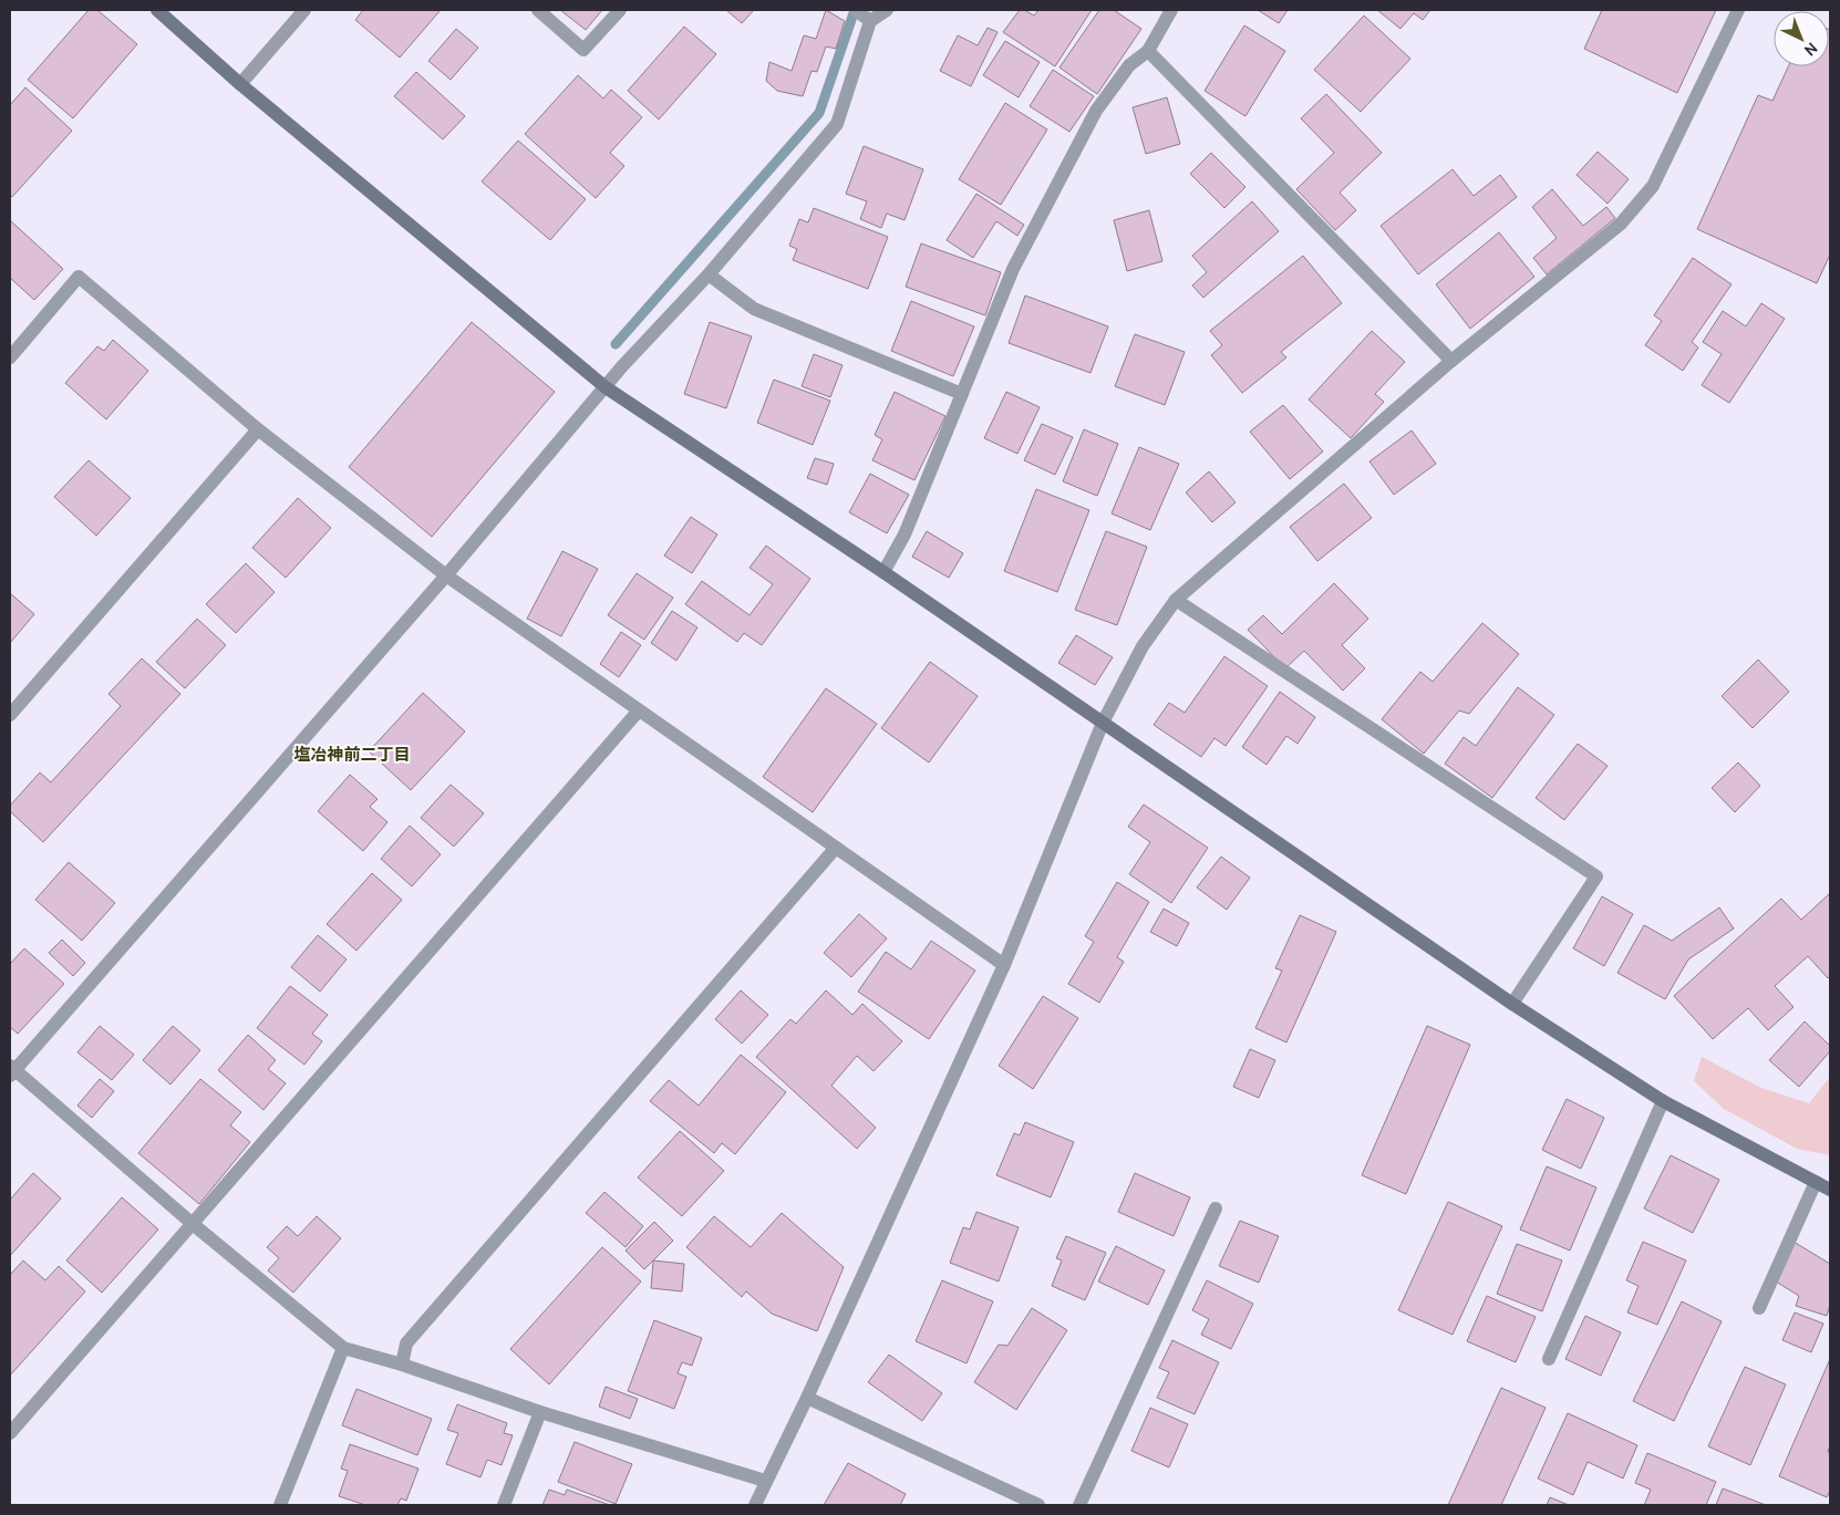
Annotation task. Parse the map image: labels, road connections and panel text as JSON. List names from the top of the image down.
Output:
{
  "districts": ["塩冶神前二丁目"],
  "north": "bottom right"
}
